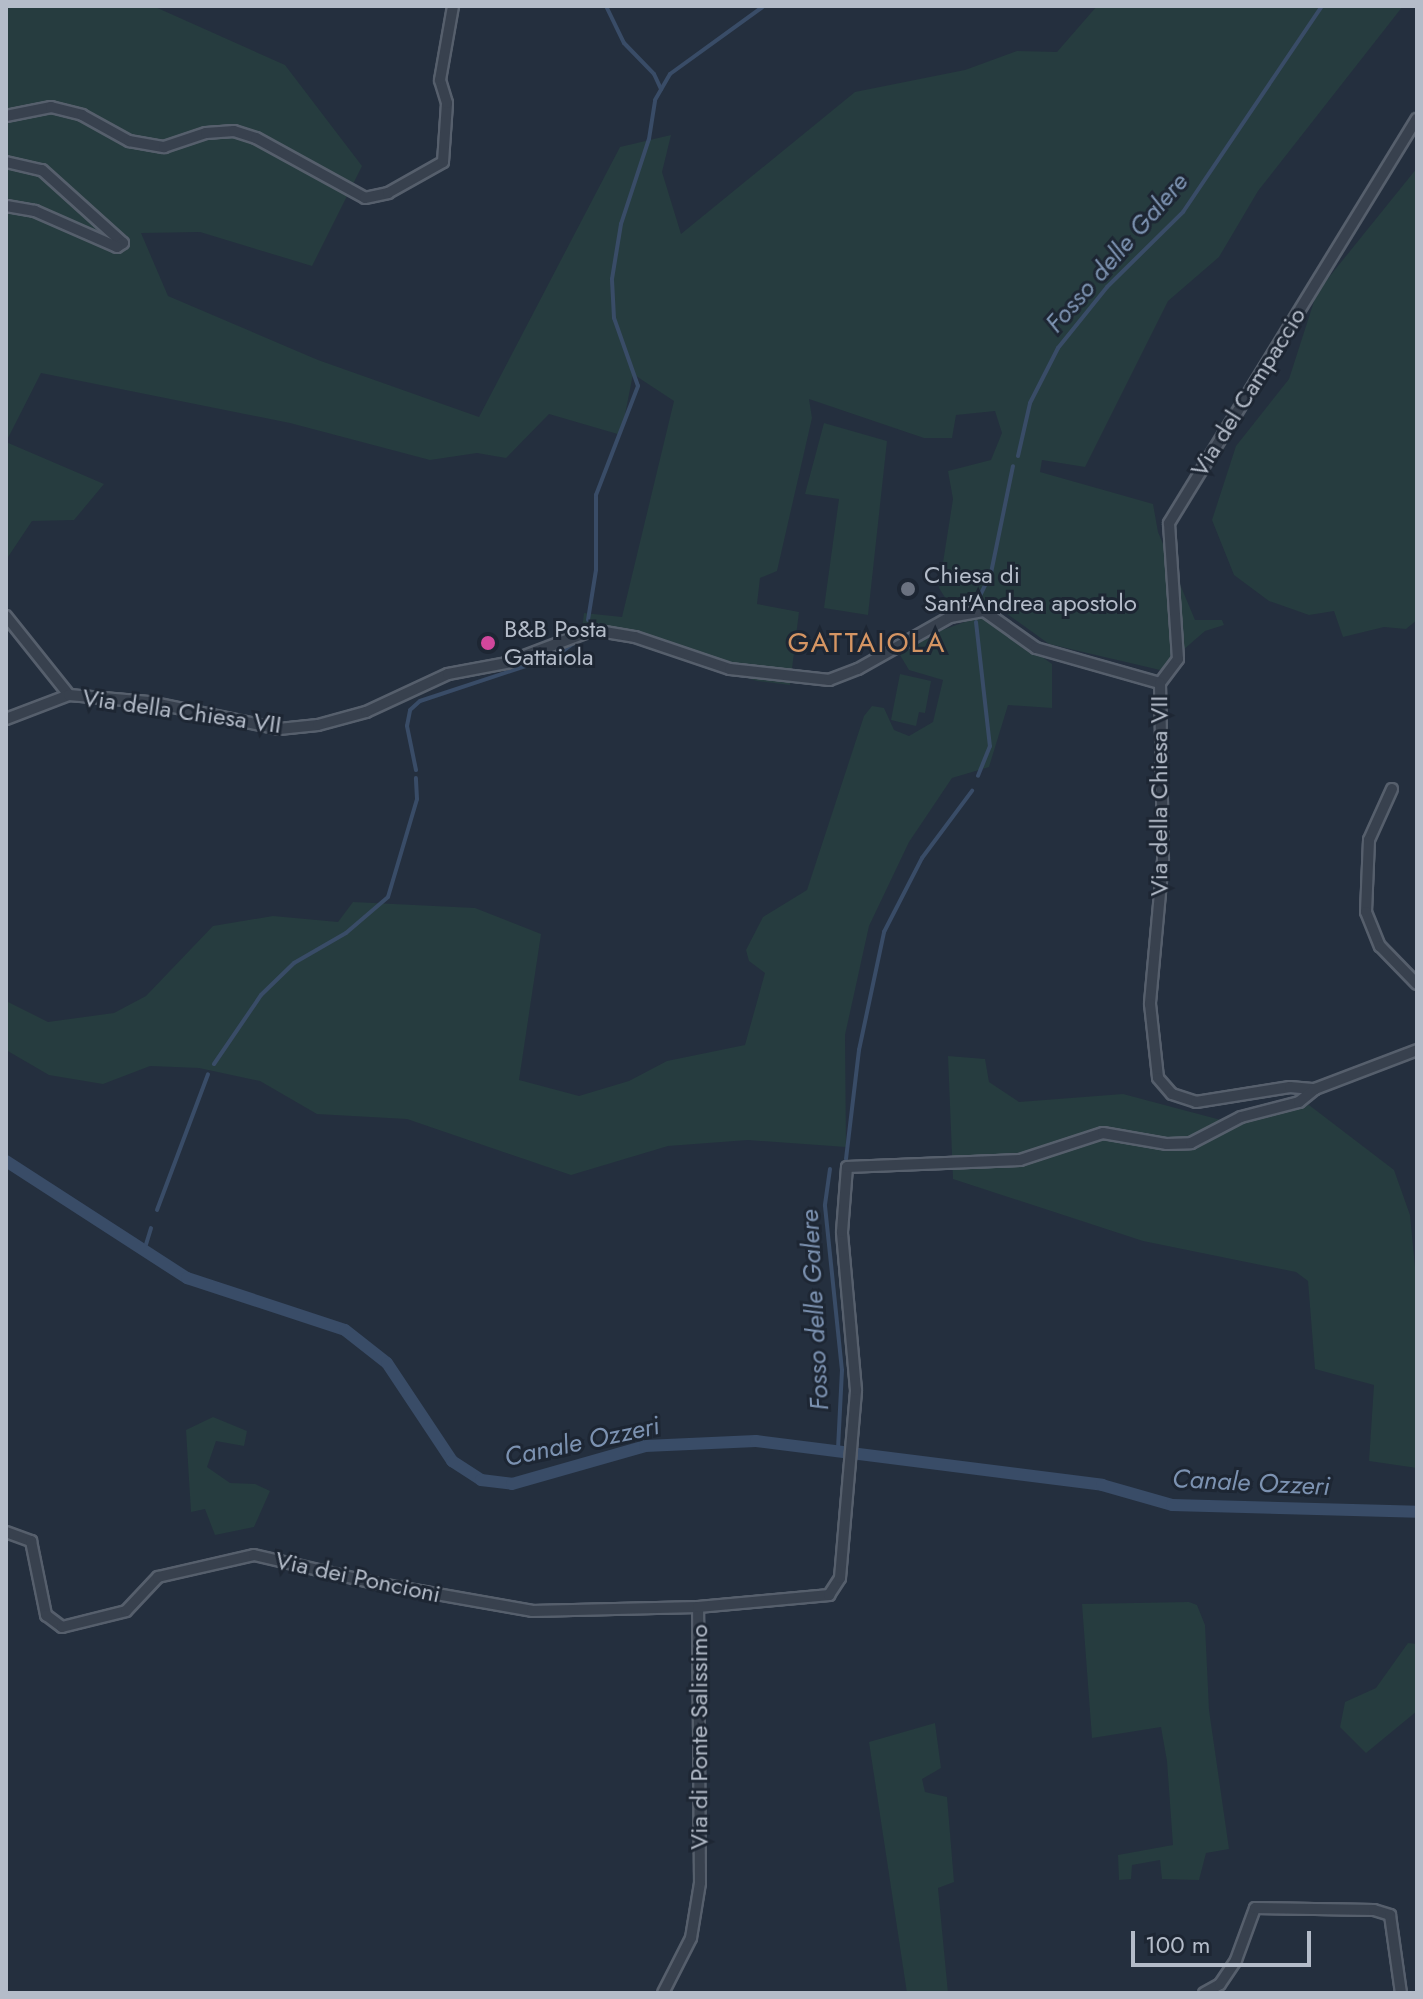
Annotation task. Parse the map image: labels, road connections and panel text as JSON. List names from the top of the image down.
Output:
{
  "streets": {
    "street": [
      "Via del Campaccio",
      "Via della Chiesa VII",
      "Via dei Poncioni",
      "Via di Ponte Salissimo"
    ]
  },
  "crossings": [
    ["Via del Campaccio", "Via della Chiesa VII"],
    ["Via della Chiesa VII", "Via di Ponte Salissimo"],
    ["Via dei Poncioni", "Via di Ponte Salissimo"]
  ],
  "districts": ["GATTAIOLA"],
  "water": ["Fosso delle Galere", "Canale Ozzeri"],
  "places": ["Chiesa di Sant'Andrea apostolo", "B&B Posta Gattaiola"],
  "scale_bar": "100 m"
}
